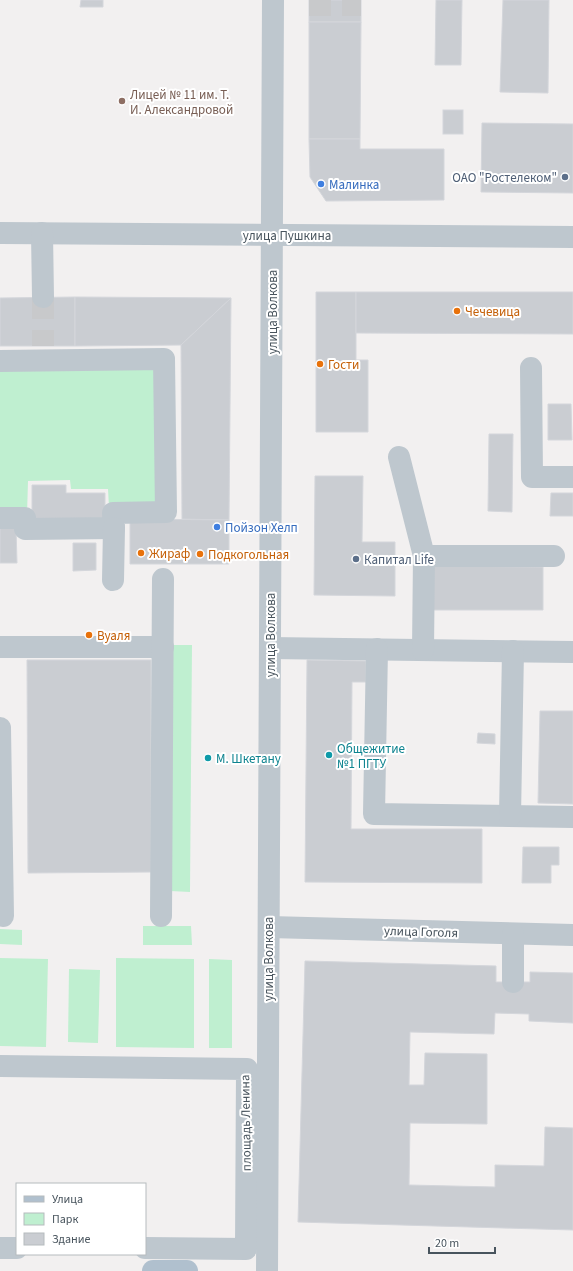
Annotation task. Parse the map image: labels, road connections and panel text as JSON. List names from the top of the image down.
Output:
{
  "streets": {
    "street": [
      "улица Пушкина",
      "улица Волкова",
      "улица Гоголя",
      "площадь Ленина"
    ]
  },
  "crossings": [
    ["улица Пушкина", "улица Волкова"],
    ["улица Волкова", "улица Гоголя"]
  ],
  "places": [
    "Лицей № 11 им. Т. И. Александровой",
    "ОАО \"Ростелеком\"",
    "Малинка",
    "Чечевица",
    "Гости",
    "Пойзон Хелп",
    "Жираф",
    "Подкогольная",
    "Капитал Life",
    "Вуаля",
    "Общежитие №1 ПГТУ",
    "М. Шкетану"
  ],
  "legend": ["Улица", "Парк", "Здание"],
  "scale_bar": "20 m"
}
